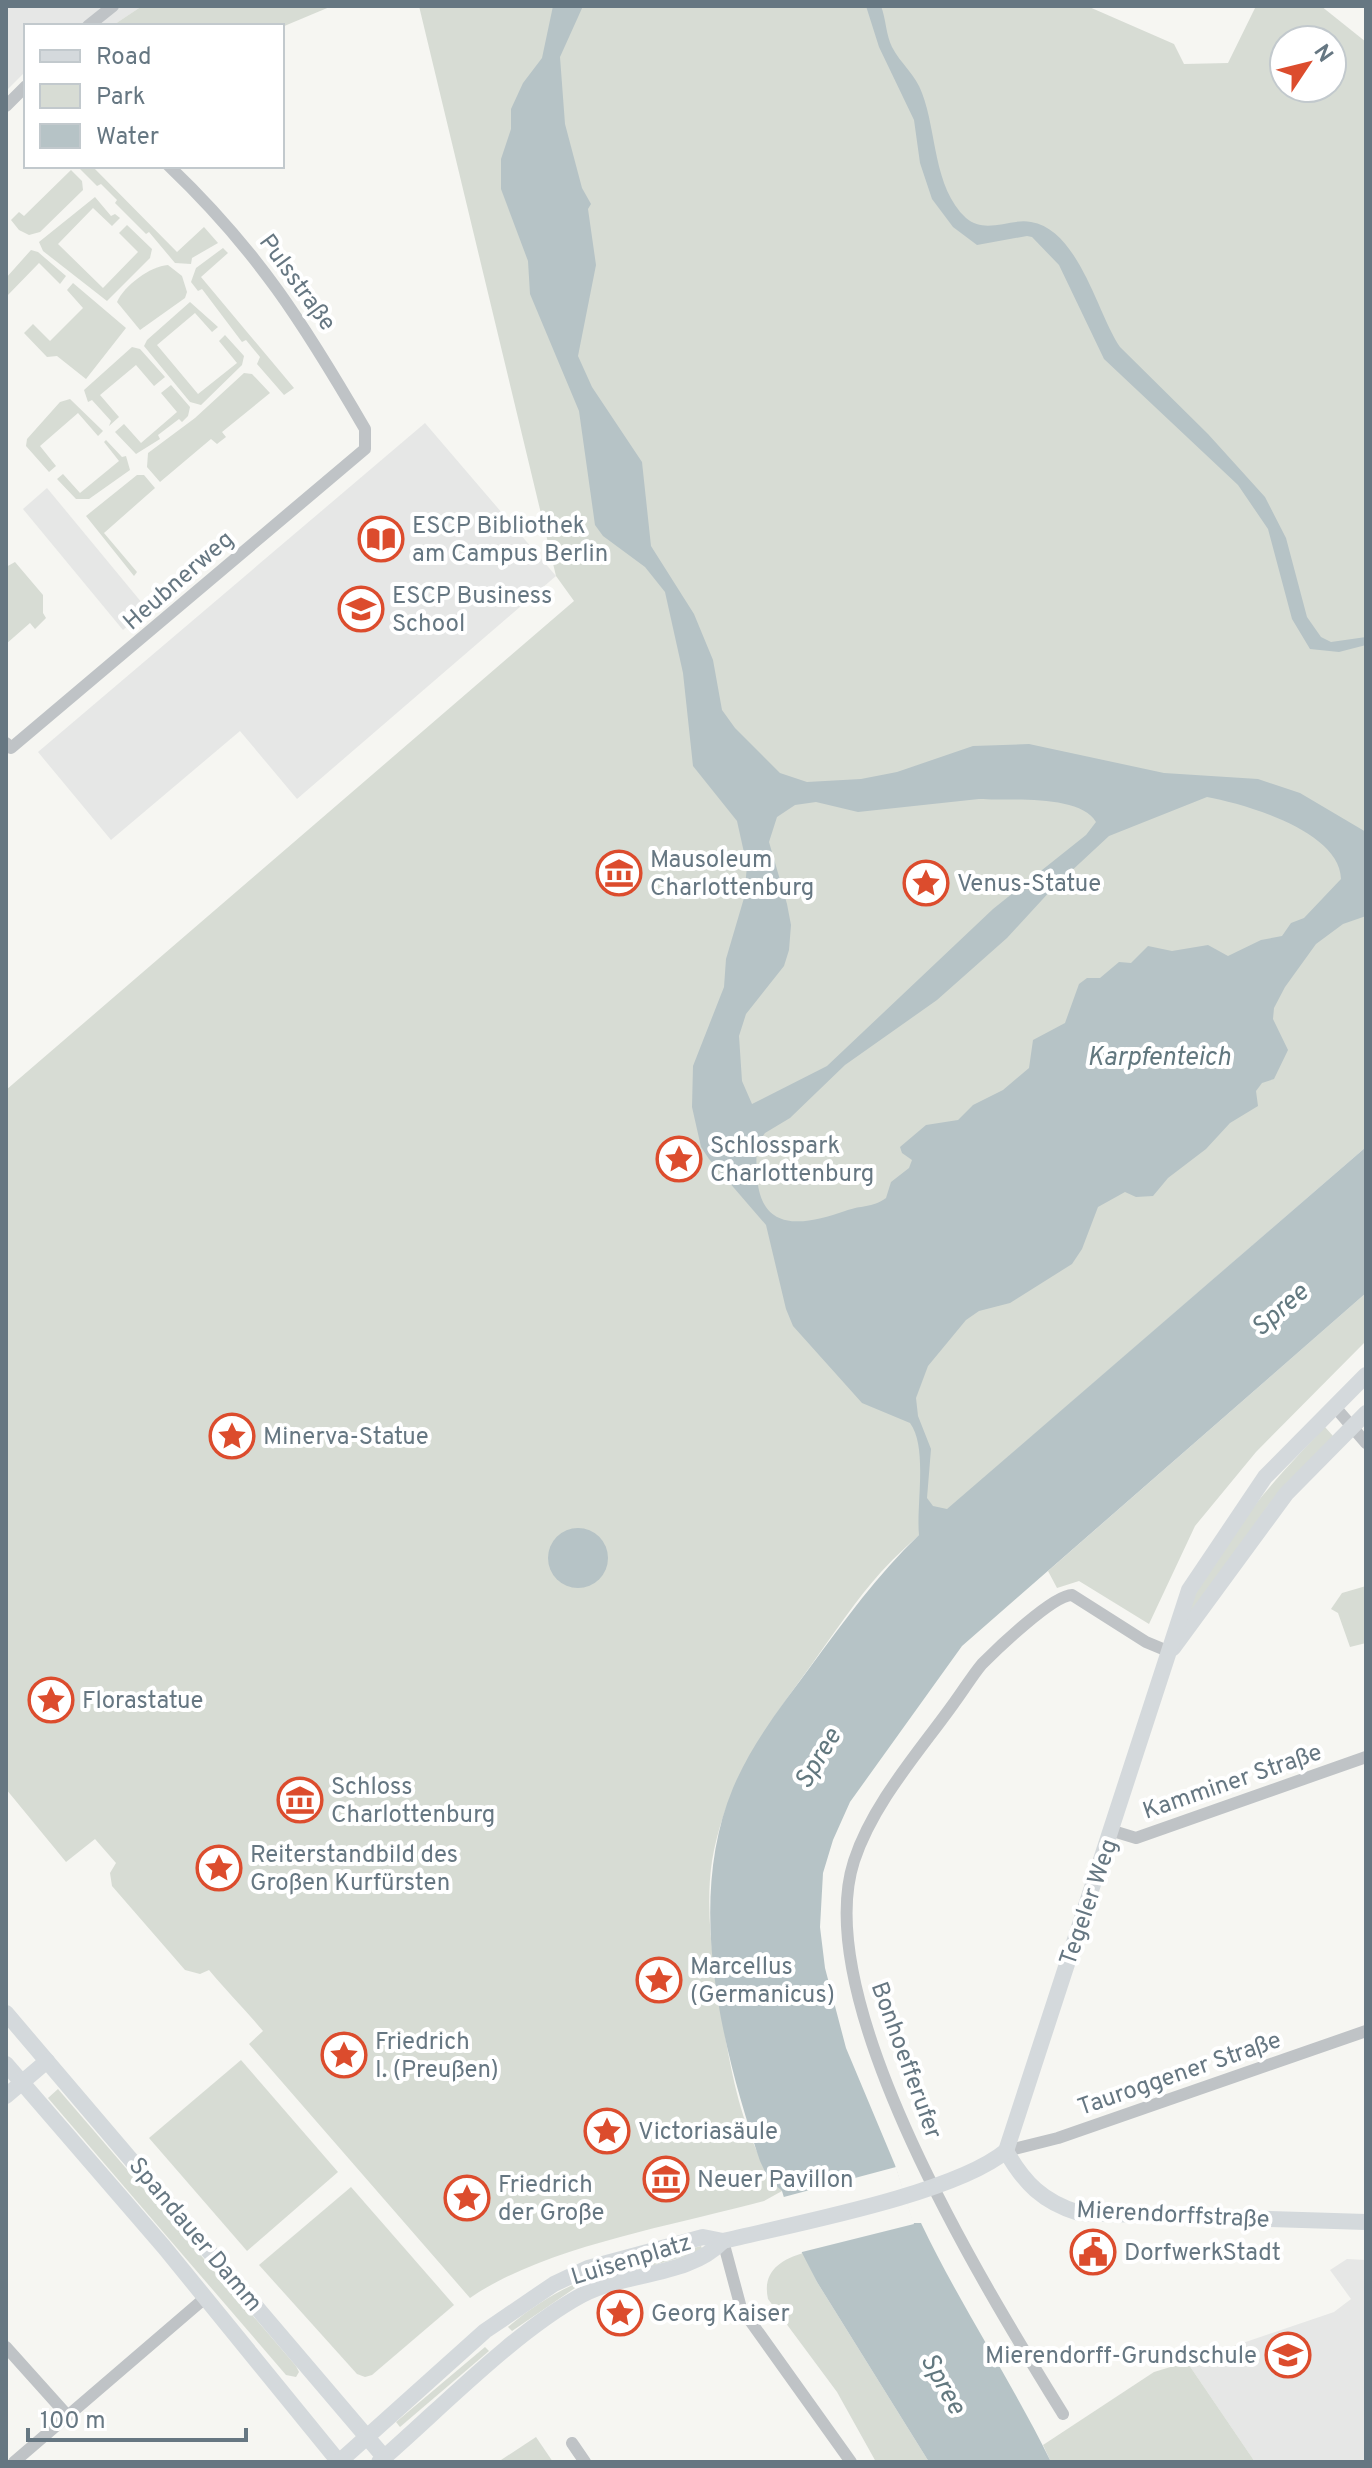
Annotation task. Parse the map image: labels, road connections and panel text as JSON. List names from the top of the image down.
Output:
{
  "streets": {
    "main road": [
      "Tegeler Weg",
      "Mierendorffstraße",
      "Spandauer Damm",
      "Luisenplatz"
    ],
    "street": [
      "Pulsstraße",
      "Heubnerweg",
      "Kamminer Straße",
      "Bonhoefferufer",
      "Tauroggener Straße"
    ]
  },
  "crossings": [
    ["Pulsstraße", "Heubnerweg"],
    ["Kamminer Straße", "Tegeler Weg"],
    ["Tegeler Weg", "Bonhoefferufer"],
    ["Tegeler Weg", "Tauroggener Straße"],
    ["Tegeler Weg", "Mierendorffstraße"],
    ["Tauroggener Straße", "Mierendorffstraße"],
    ["Spandauer Damm", "Luisenplatz"]
  ],
  "water": ["Karpfenteich", "Spree"],
  "places": {
    "library": ["ESCP Bibliothek am Campus Berlin"],
    "school or university": ["ESCP Business School", "Mierendorff-Grundschule"],
    "museum": ["Mausoleum Charlottenburg", "Schloss Charlottenburg", "Neuer Pavillon"],
    "place": [
      "Venus-Statue",
      "Schlosspark Charlottenburg",
      "Minerva-Statue",
      "Florastatue",
      "Reiterstandbild des Großen Kurfürsten",
      "Marcellus (Germanicus)",
      "Friedrich I. (Preußen)",
      "Victoriasäule",
      "Friedrich der Große",
      "Georg Kaiser"
    ],
    "public building": ["DorfwerkStadt"]
  },
  "legend": ["Road", "Park", "Water"],
  "scale_bar": "100 m",
  "north": "top right"
}
